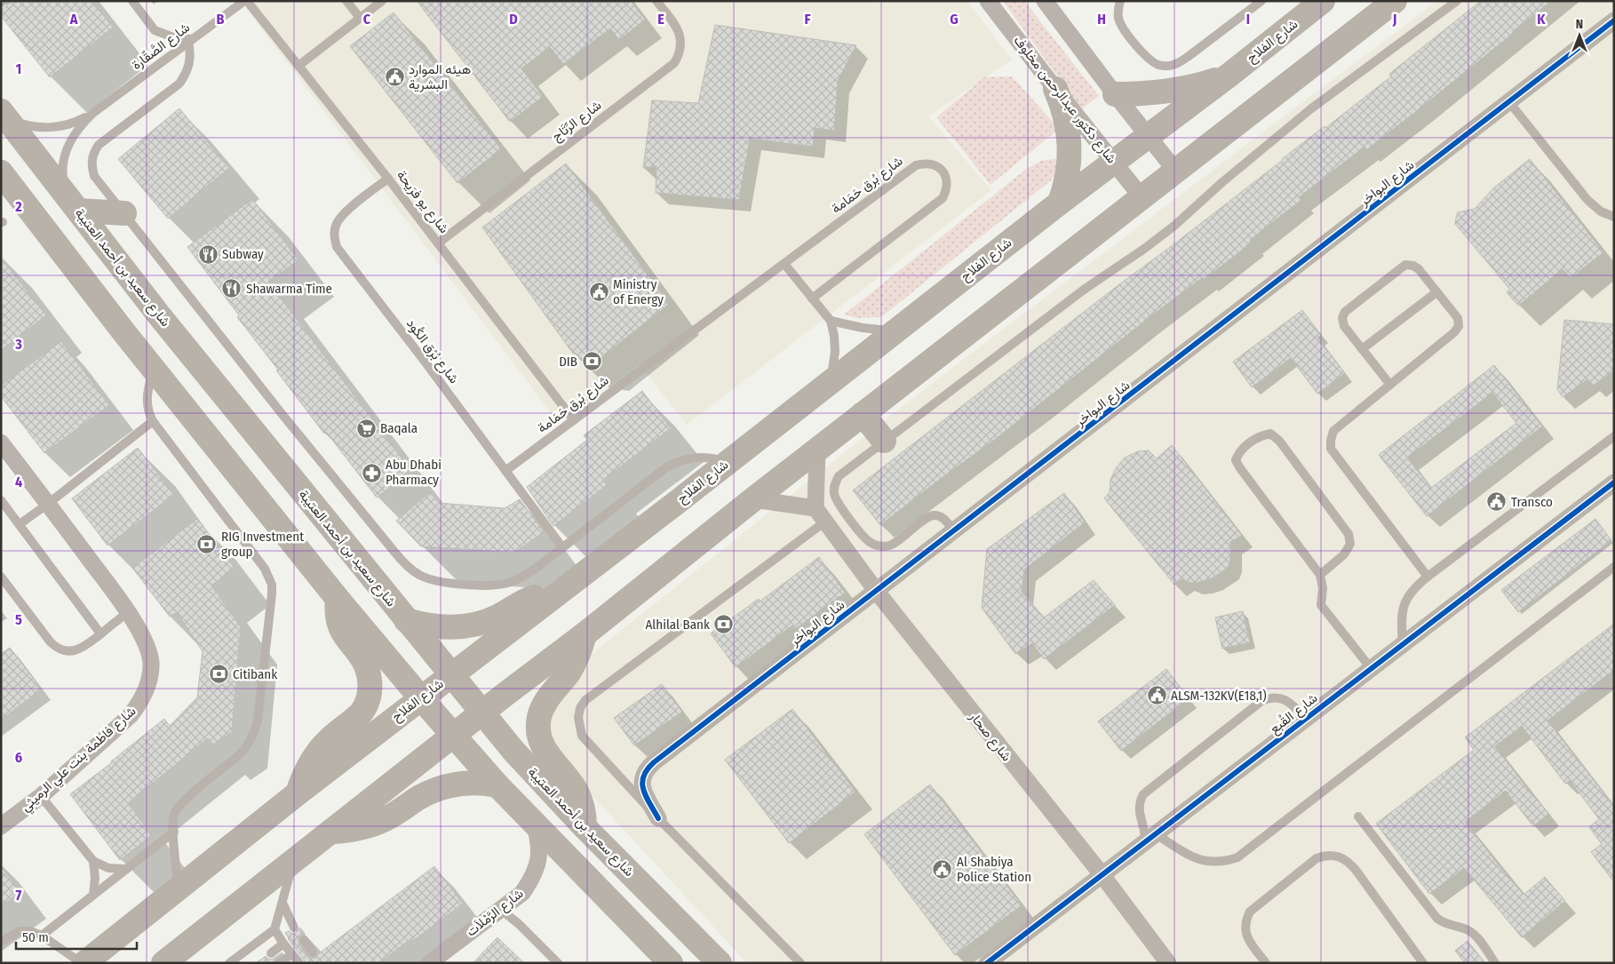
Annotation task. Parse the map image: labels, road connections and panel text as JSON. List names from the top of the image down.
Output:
{
  "streets": {
    "main road": ["شارع الفلاح", "شارع سعيد بن أحمد العتيبة"],
    "street": [
      "شارع دكتور عبدالرحمن مخلوف",
      "شارع البواخر",
      "شارع القُبع",
      "شارع صحار",
      "شارع فاطمة بنت علي الرميثي",
      "شارع الرَّمْلاَت"
    ],
    "lane": [
      "شارع الصَّقّارة",
      "شارع الرِّتَاج",
      "شارع بُرق حَمَامة",
      "شارع يو فرَيحة",
      "شارع بُرْق الكُود"
    ]
  },
  "crossings": [
    ["شارع الفلاح", "شارع دكتور عبدالرحمن مخلوف"],
    ["شارع الفلاح", "شارع سعيد بن أحمد العتيبة"],
    ["شارع الصَّقّارة", "شارع يو فرَيحة"],
    ["شارع الصَّقّارة", "شارع سعيد بن أحمد العتيبة"],
    ["شارع الرِّتَاج", "شارع يو فرَيحة"],
    ["شارع البواخر", "شارع صحار"],
    ["شارع بُرق حَمَامة", "شارع يو فرَيحة"],
    ["شارع بُرق حَمَامة", "شارع بُرْق الكُود"],
    ["شارع يو فرَيحة", "شارع بُرْق الكُود"],
    ["شارع القُبع", "شارع صحار"]
  ],
  "places": {
    "public building": [
      "هيئه الموارد البشرية",
      "Ministry of Energy",
      "Transco",
      "ALSM-132KV(E18,1)",
      "Al Shabiya Police Station"
    ],
    "restaurant": ["Subway", "Shawarma Time"],
    "bank": [
      "DIB",
      "RIG Investment group",
      "Alhilal Bank",
      "Citibank"
    ],
    "supermarket": ["Baqala"],
    "pharmacy": ["Abu Dhabi Pharmacy"]
  },
  "scale_bar": "50 m",
  "north": "top",
  "grid": {
    "columns": [
      "A",
      "B",
      "C",
      "D",
      "E",
      "F",
      "G",
      "H",
      "I",
      "J",
      "K"
    ],
    "rows": [
      "1",
      "2",
      "3",
      "4",
      "5",
      "6",
      "7"
    ]
  }
}
